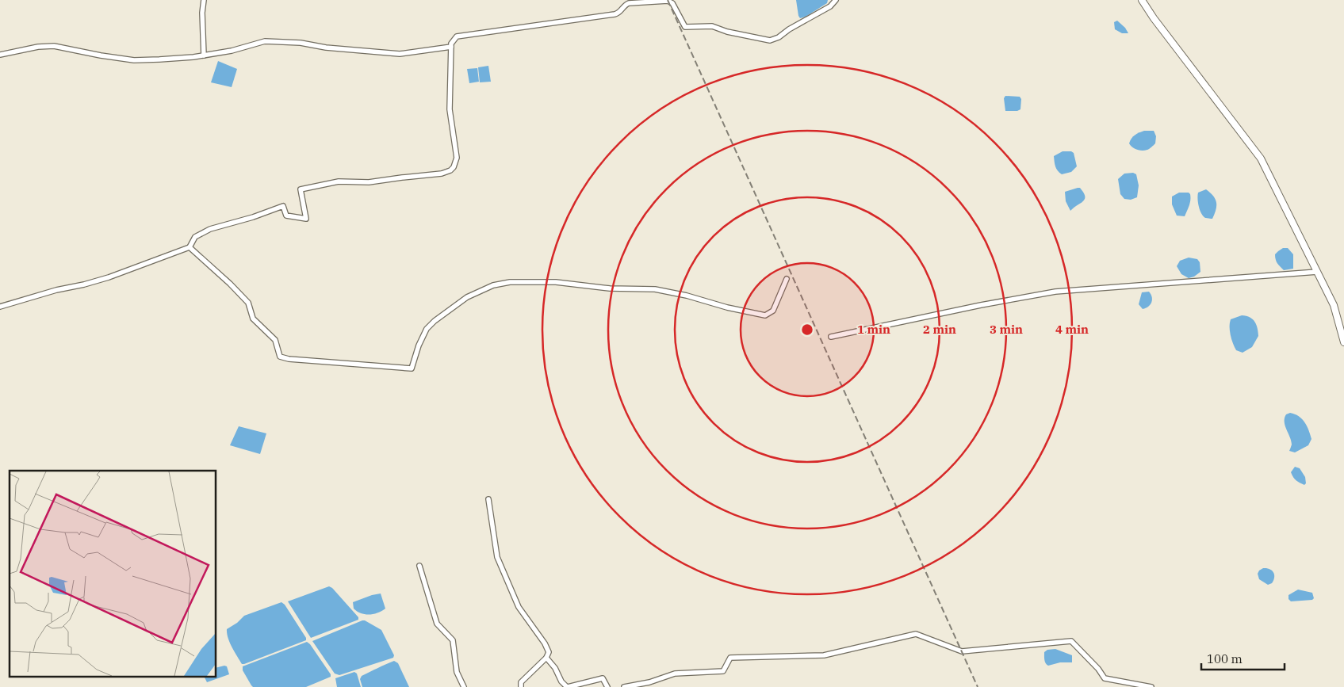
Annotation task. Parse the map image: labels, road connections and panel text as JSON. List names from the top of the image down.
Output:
{
  "scale_bar": "100 m",
  "rings": [
    "1 min",
    "2 min",
    "3 min",
    "4 min"
  ]
}
